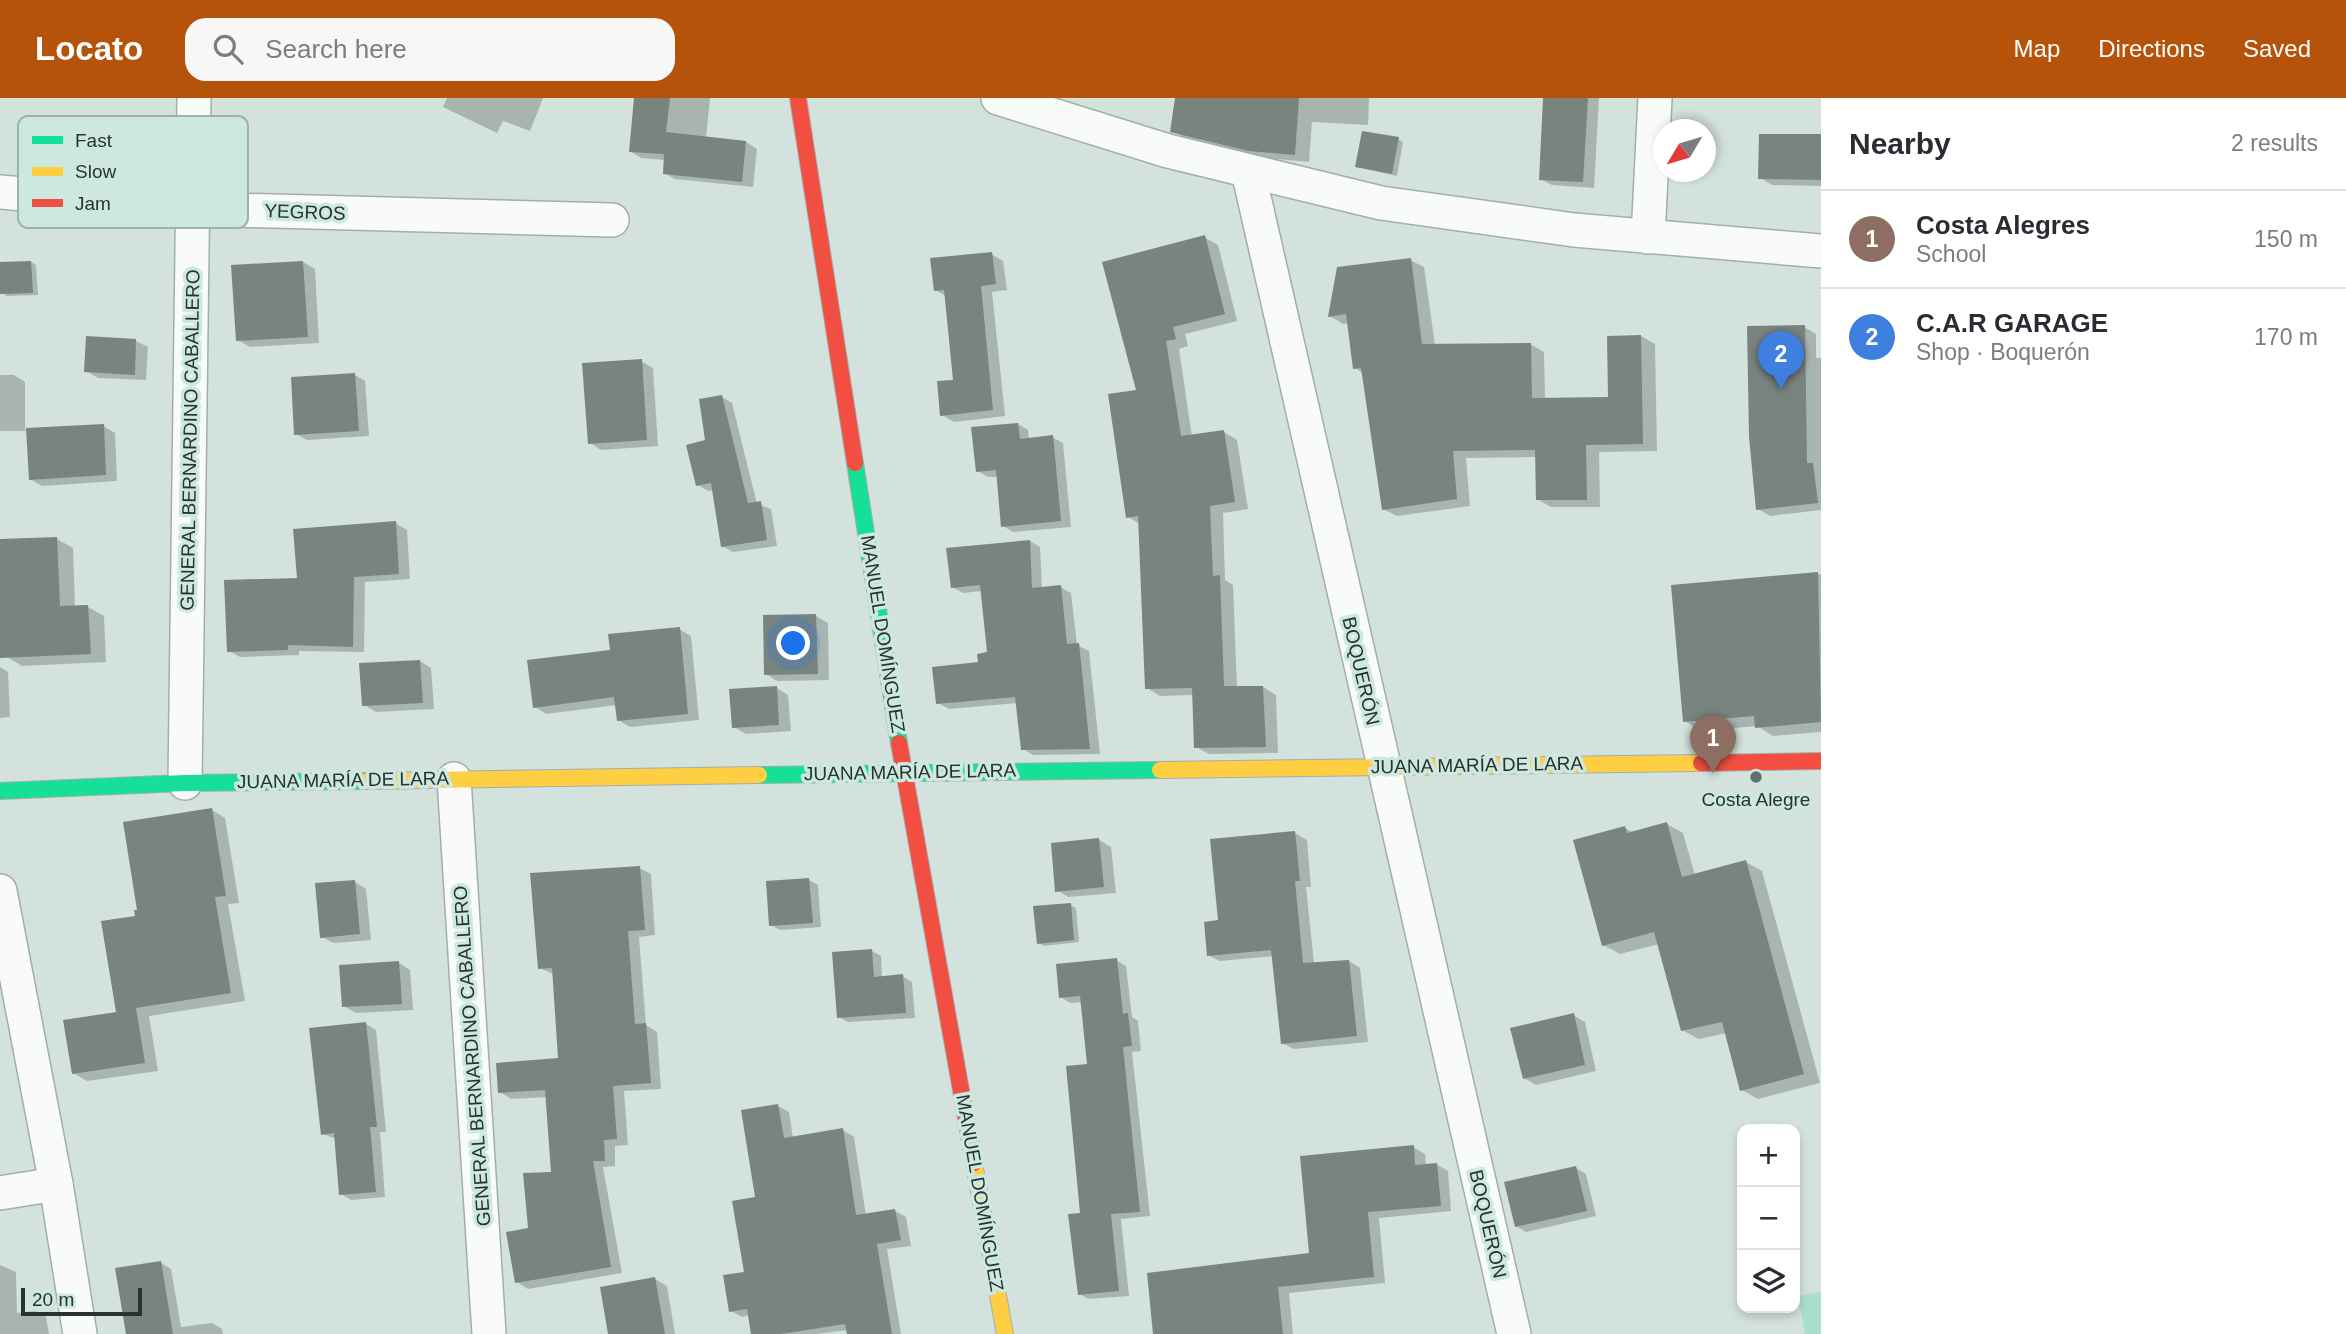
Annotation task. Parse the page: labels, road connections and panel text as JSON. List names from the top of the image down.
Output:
{
  "streets": {
    "street": [
      "YEGROS",
      "GENERAL BERNARDINO CABALLERO",
      "MANUEL DOMÍNGUEZ",
      "BOQUERÓN",
      "JUANA MARÍA DE LARA"
    ]
  },
  "crossings": [
    ["GENERAL BERNARDINO CABALLERO", "JUANA MARÍA DE LARA"],
    ["MANUEL DOMÍNGUEZ", "JUANA MARÍA DE LARA"],
    ["BOQUERÓN", "JUANA MARÍA DE LARA"]
  ],
  "places": ["Costa Alegre"],
  "legend": ["Fast", "Slow", "Jam"],
  "scale_bar": "20 m",
  "north": "bottom left",
  "page": {
    "header": "Locato",
    "search": "Search here",
    "nav": ["Map", "Directions", "Saved"],
    "heading": ["Nearby", "2 results"],
    "list": [
      {
        "mark": "1",
        "name": "Costa Alegres",
        "note": "School",
        "value": "150 m"
      },
      {
        "mark": "2",
        "name": "C.A.R GARAGE",
        "note": "Shop · Boquerón",
        "value": "170 m"
      }
    ],
    "pins": ["2", "1"],
    "map_buttons": ["+", "−"],
    "scale": "20 m"
  }
}
